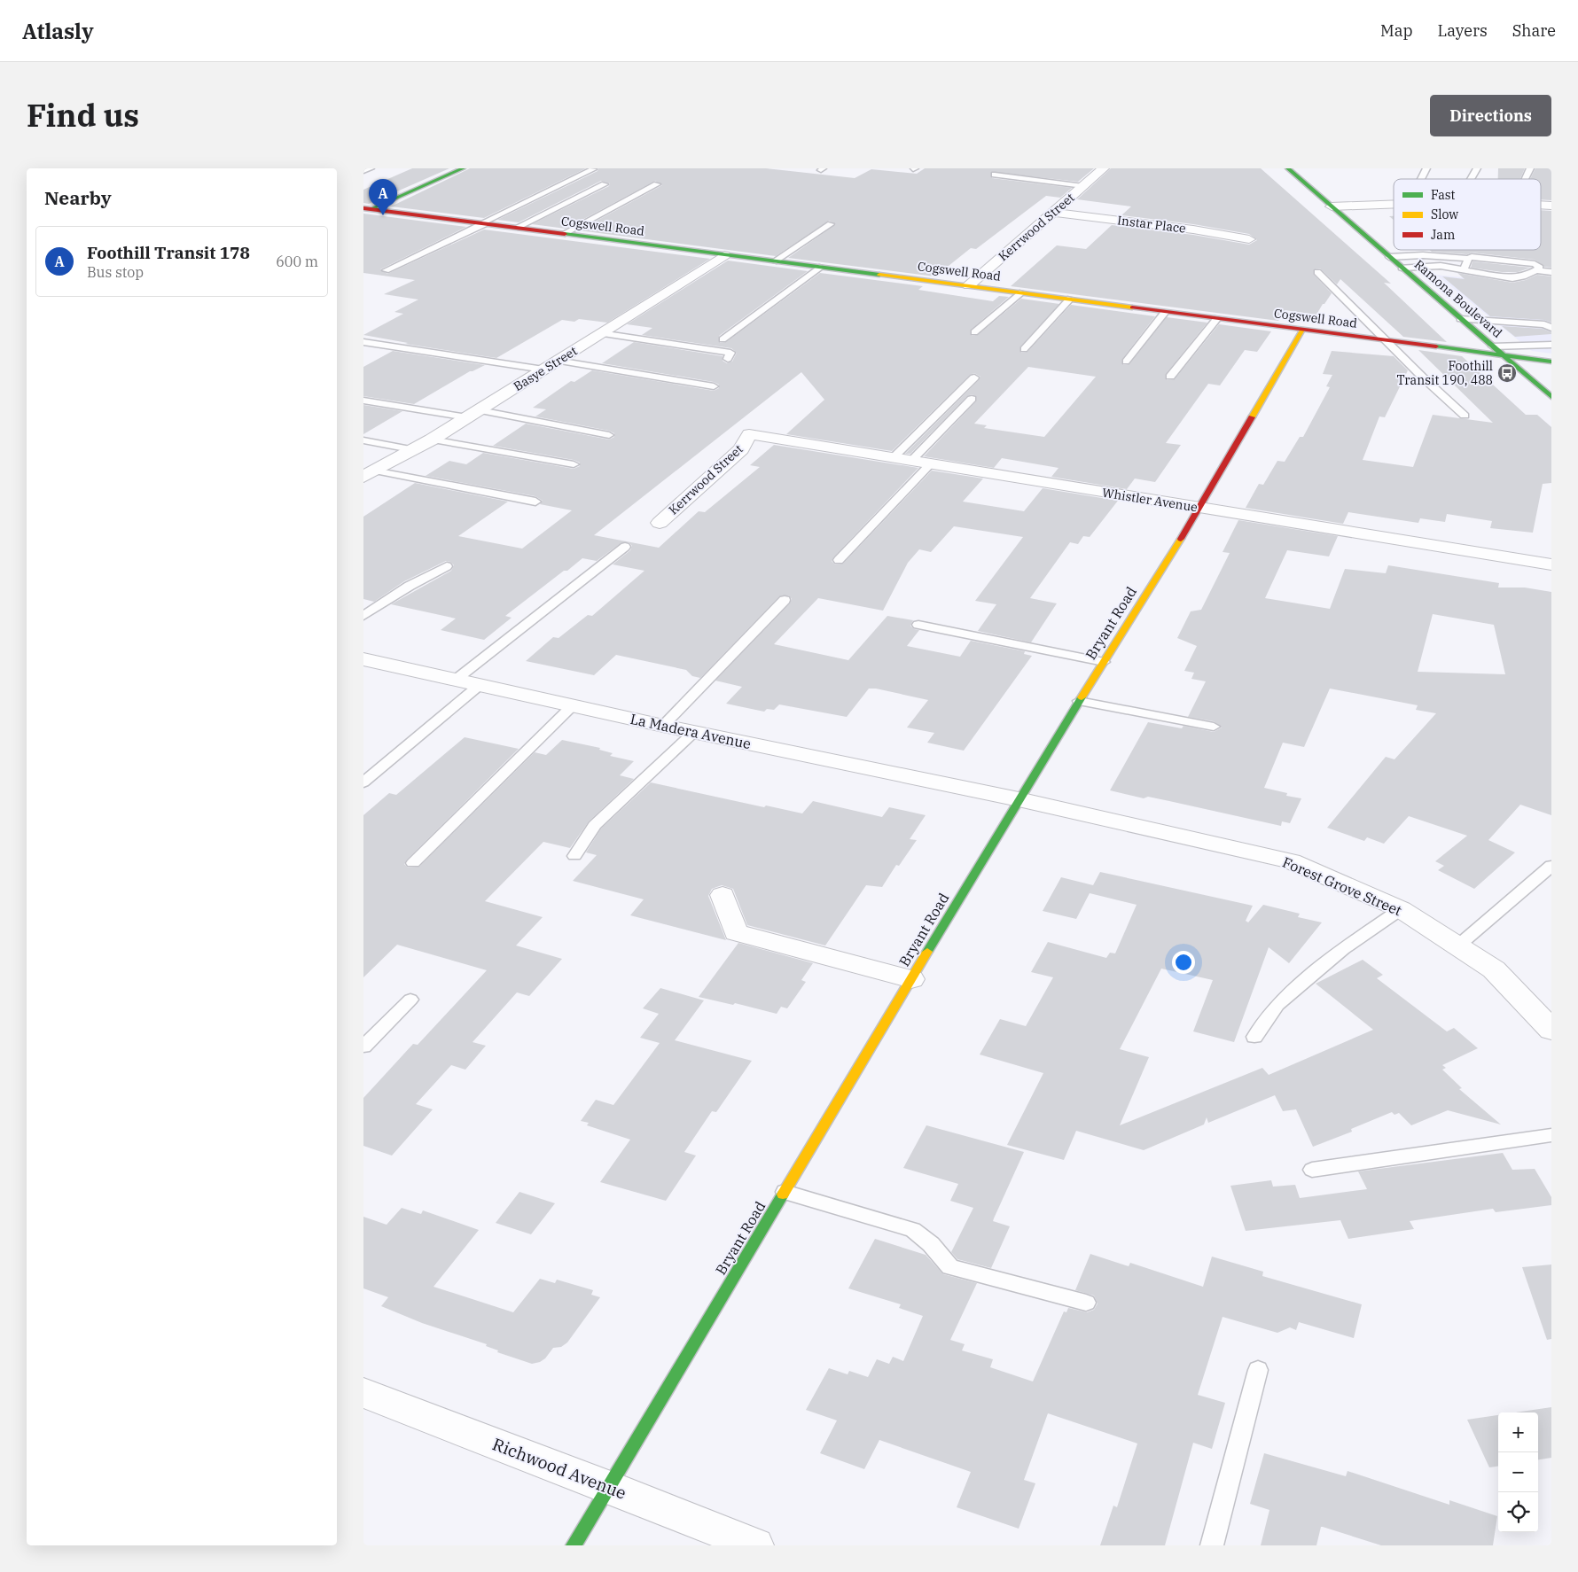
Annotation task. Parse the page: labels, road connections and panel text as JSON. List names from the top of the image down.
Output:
{
  "streets": {
    "street": [
      "Instar Place",
      "Cogswell Road",
      "Kerrwood Street",
      "Ramona Boulevard",
      "Basye Street",
      "Whistler Avenue",
      "Bryant Road",
      "La Madera Avenue",
      "Forest Grove Street",
      "Richwood Avenue"
    ]
  },
  "crossings": [
    ["Instar Place", "Kerrwood Street"],
    ["Cogswell Road", "Kerrwood Street"],
    ["Cogswell Road", "Ramona Boulevard"],
    ["Cogswell Road", "Basye Street"],
    ["Cogswell Road", "Bryant Road"],
    ["Kerrwood Street", "Whistler Avenue"],
    ["Whistler Avenue", "Bryant Road"],
    ["Bryant Road", "La Madera Avenue"],
    ["Bryant Road", "Forest Grove Street"],
    ["Bryant Road", "Richwood Avenue"],
    ["La Madera Avenue", "Forest Grove Street"]
  ],
  "places": {
    "bus stop": ["Foothill Transit 190, 488"]
  },
  "legend": ["Fast", "Slow", "Jam"],
  "page": {
    "header": "Atlasly",
    "nav": ["Map", "Layers", "Share"],
    "title": "Find us",
    "buttons": "Directions",
    "heading": "Nearby",
    "pins": "A",
    "list": [
      {
        "mark": "A",
        "name": "Foothill Transit 178",
        "note": "Bus stop",
        "value": "600 m"
      }
    ],
    "map_buttons": ["+", "−"]
  }
}
